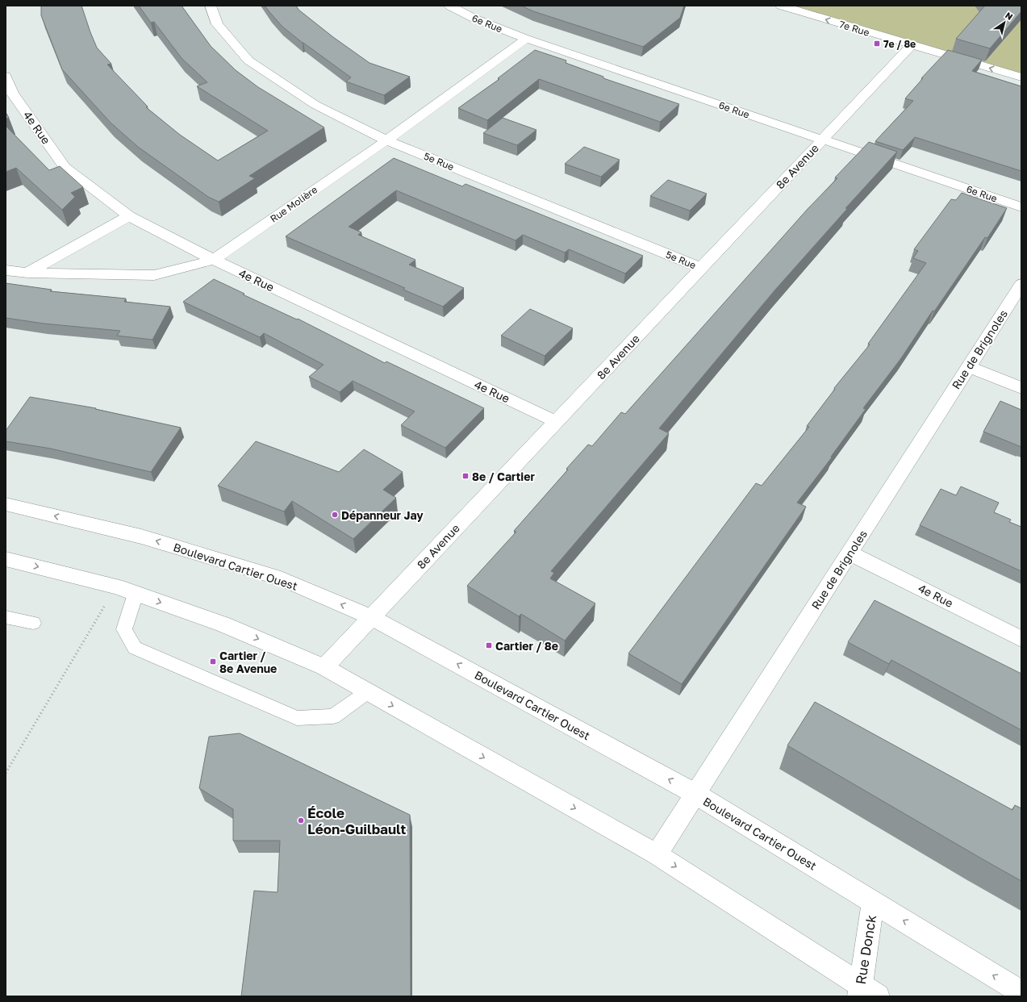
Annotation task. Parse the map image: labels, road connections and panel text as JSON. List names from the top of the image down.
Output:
{
  "streets": {
    "street": [
      "6e Rue",
      "7e Rue",
      "4e Rue",
      "5e Rue",
      "8e Avenue",
      "Rue Molière",
      "Rue de Brignoles",
      "Boulevard Cartier Ouest",
      "Rue Donck"
    ]
  },
  "crossings": [
    ["6e Rue", "8e Avenue"],
    ["6e Rue", "Rue Molière"],
    ["7e Rue", "8e Avenue"],
    ["4e Rue", "8e Avenue"],
    ["4e Rue", "Rue Molière"],
    ["4e Rue", "Rue de Brignoles"],
    ["5e Rue", "8e Avenue"],
    ["5e Rue", "Rue Molière"],
    ["8e Avenue", "Boulevard Cartier Ouest"],
    ["Rue de Brignoles", "Boulevard Cartier Ouest"],
    ["Boulevard Cartier Ouest", "Rue Donck"]
  ],
  "one_way": ["7e Rue"],
  "places": {
    "transit": [
      "7e / 8e",
      "8e / Cartier",
      "Cartier / 8e",
      "Cartier / 8e Avenue"
    ],
    "other": ["Dépanneur Jay", "École Léon-Guilbault"]
  },
  "north": "top right"
}
